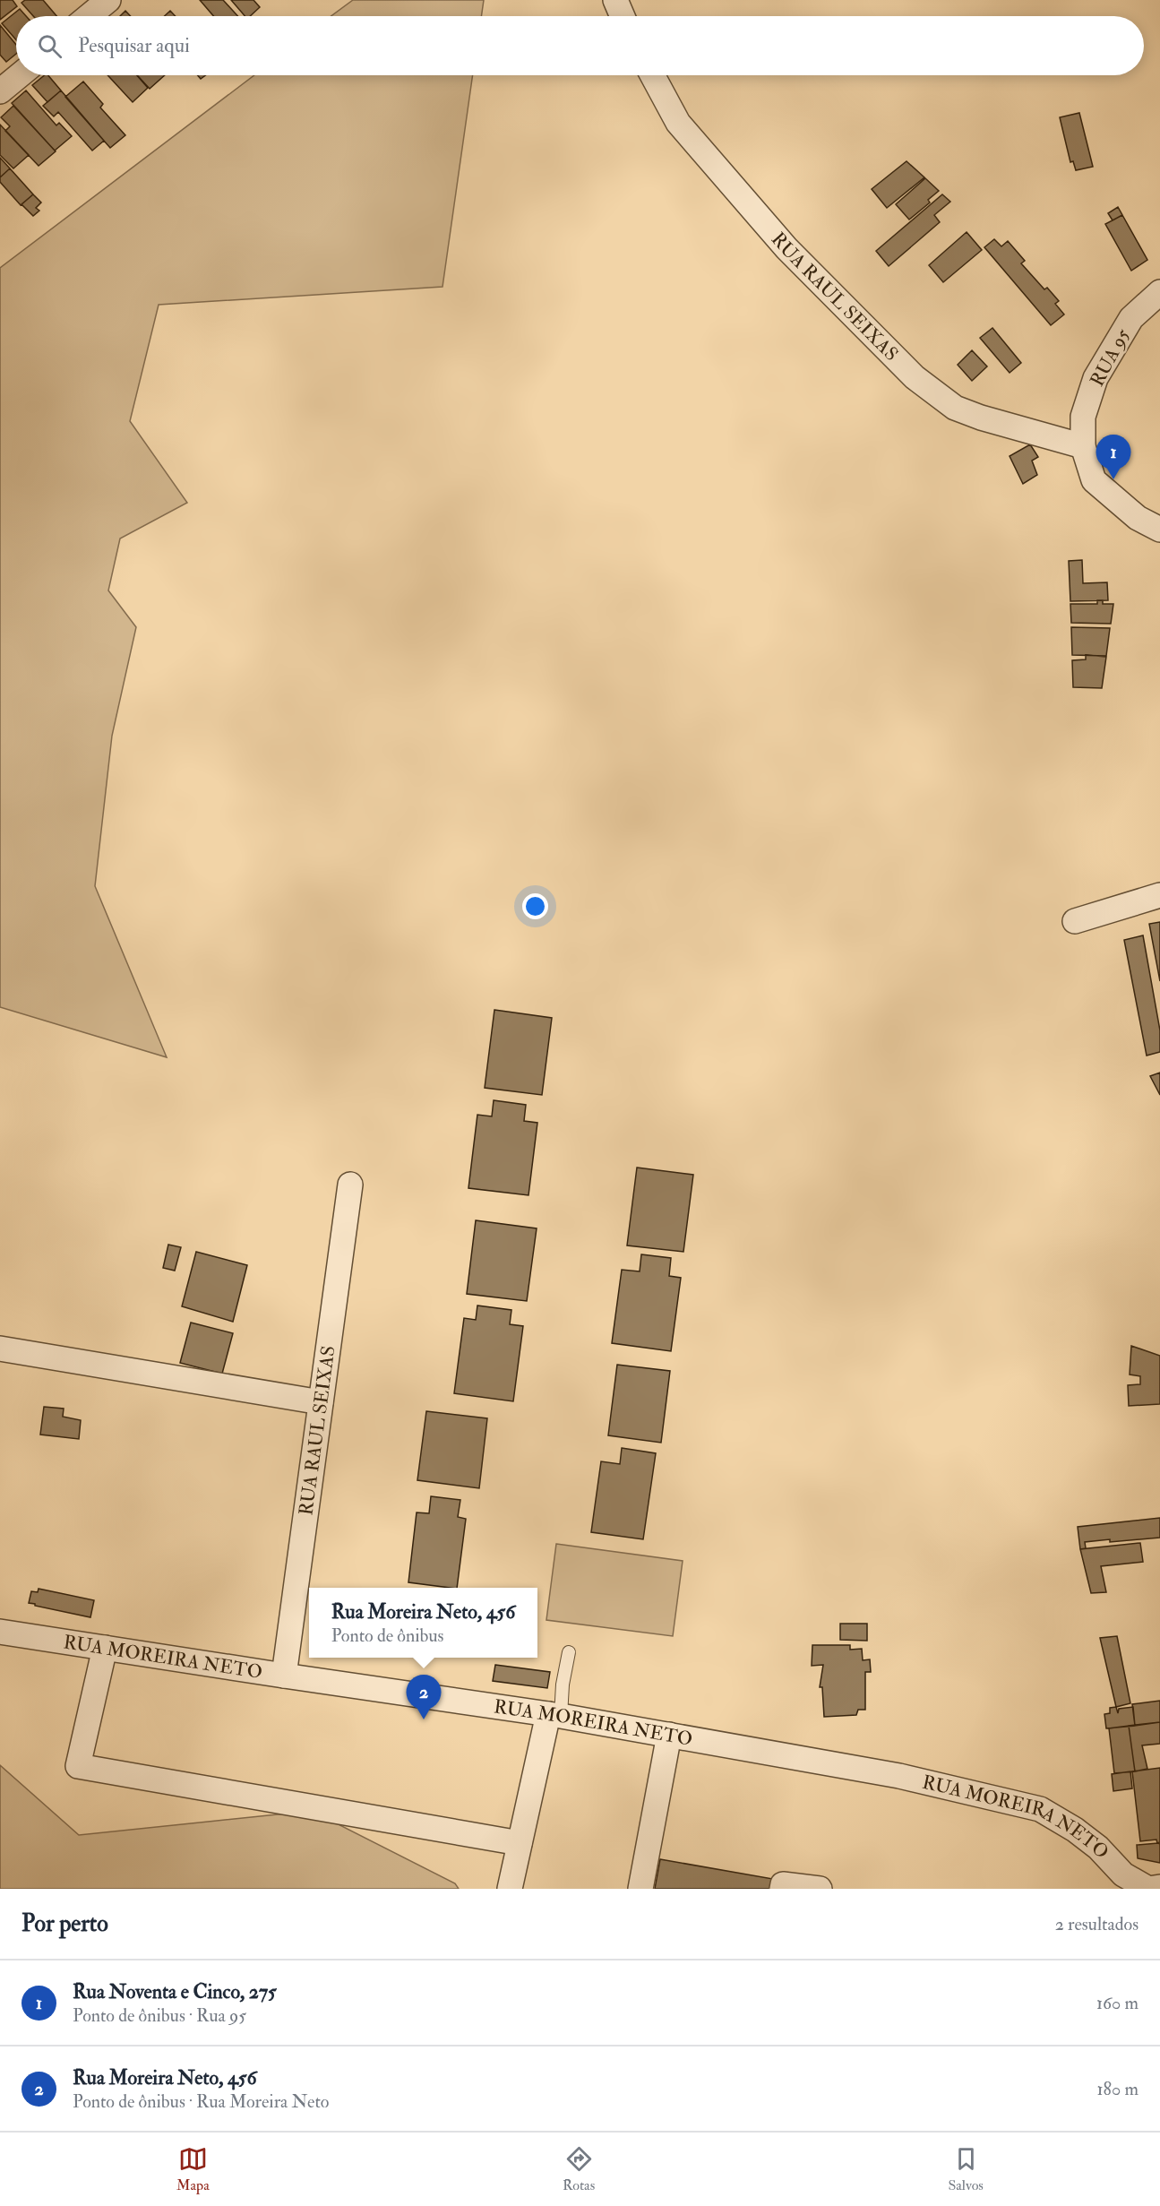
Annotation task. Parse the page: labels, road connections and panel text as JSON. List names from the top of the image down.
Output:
{
  "streets": {
    "street": ["RUA RAUL SEIXAS", "RUA 95", "RUA MOREIRA NETO"]
  },
  "crossings": [
    ["RUA RAUL SEIXAS", "RUA 95"],
    ["RUA RAUL SEIXAS", "RUA MOREIRA NETO"]
  ],
  "page": {
    "search": "Pesquisar aqui",
    "pins": ["1", "2"],
    "popup": ["Rua Moreira Neto, 456", "Ponto de ônibus"],
    "heading": ["Por perto", "2 resultados"],
    "list": [
      {
        "mark": "1",
        "name": "Rua Noventa e Cinco, 275",
        "note": "Ponto de ônibus · Rua 95",
        "value": "160 m"
      },
      {
        "mark": "2",
        "name": "Rua Moreira Neto, 456",
        "note": "Ponto de ônibus · Rua Moreira Neto",
        "value": "180 m"
      }
    ],
    "nav": ["Mapa", "Rotas", "Salvos"]
  }
}
